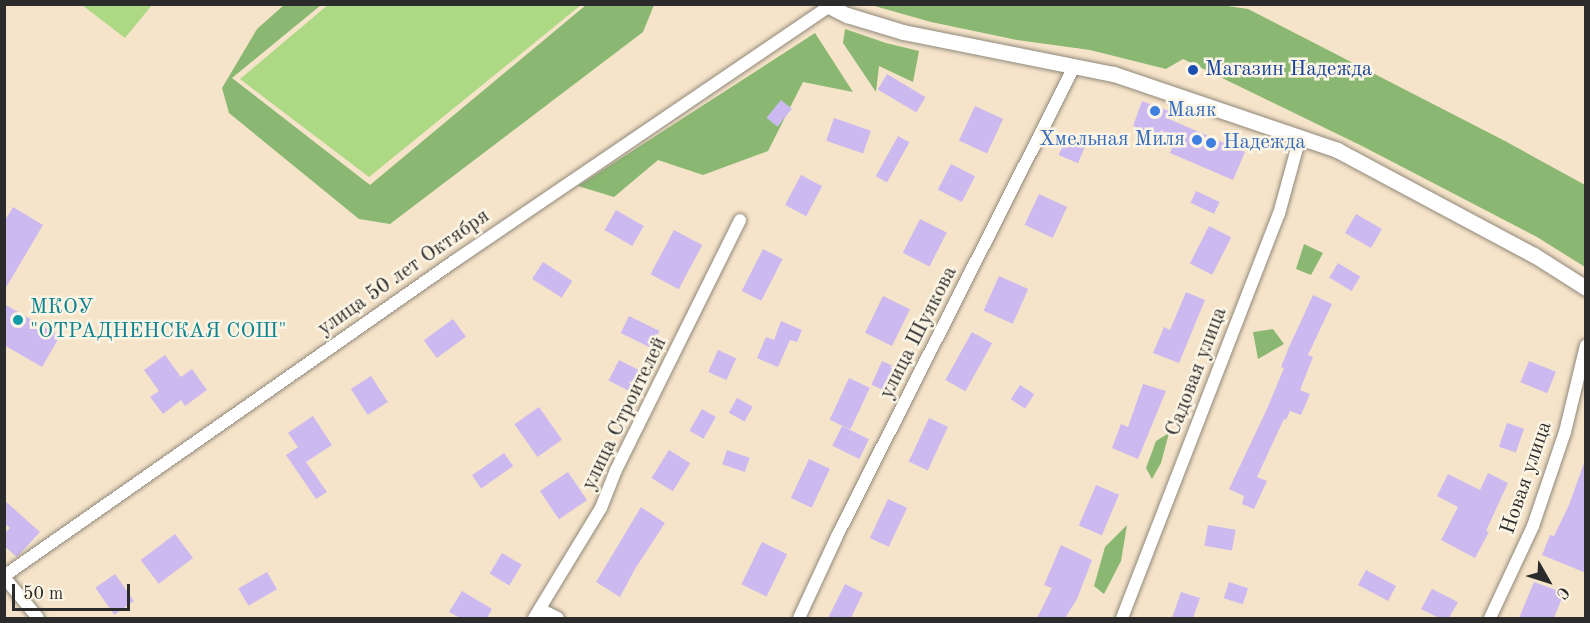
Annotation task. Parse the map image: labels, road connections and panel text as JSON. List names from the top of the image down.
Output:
{
  "streets": {
    "street": [
      "улица 50 лет Октября",
      "улица Шуякова",
      "Садовая улица",
      "улица Строителей",
      "Новая улица"
    ]
  },
  "places": [
    "Магазин Надежда",
    "Маяк",
    "Хмельная Миля",
    "Надежда",
    "МКОУ \"ОТРАДНЕНСКАЯ СОШ\""
  ],
  "scale_bar": "50 m",
  "north": "bottom right"
}
